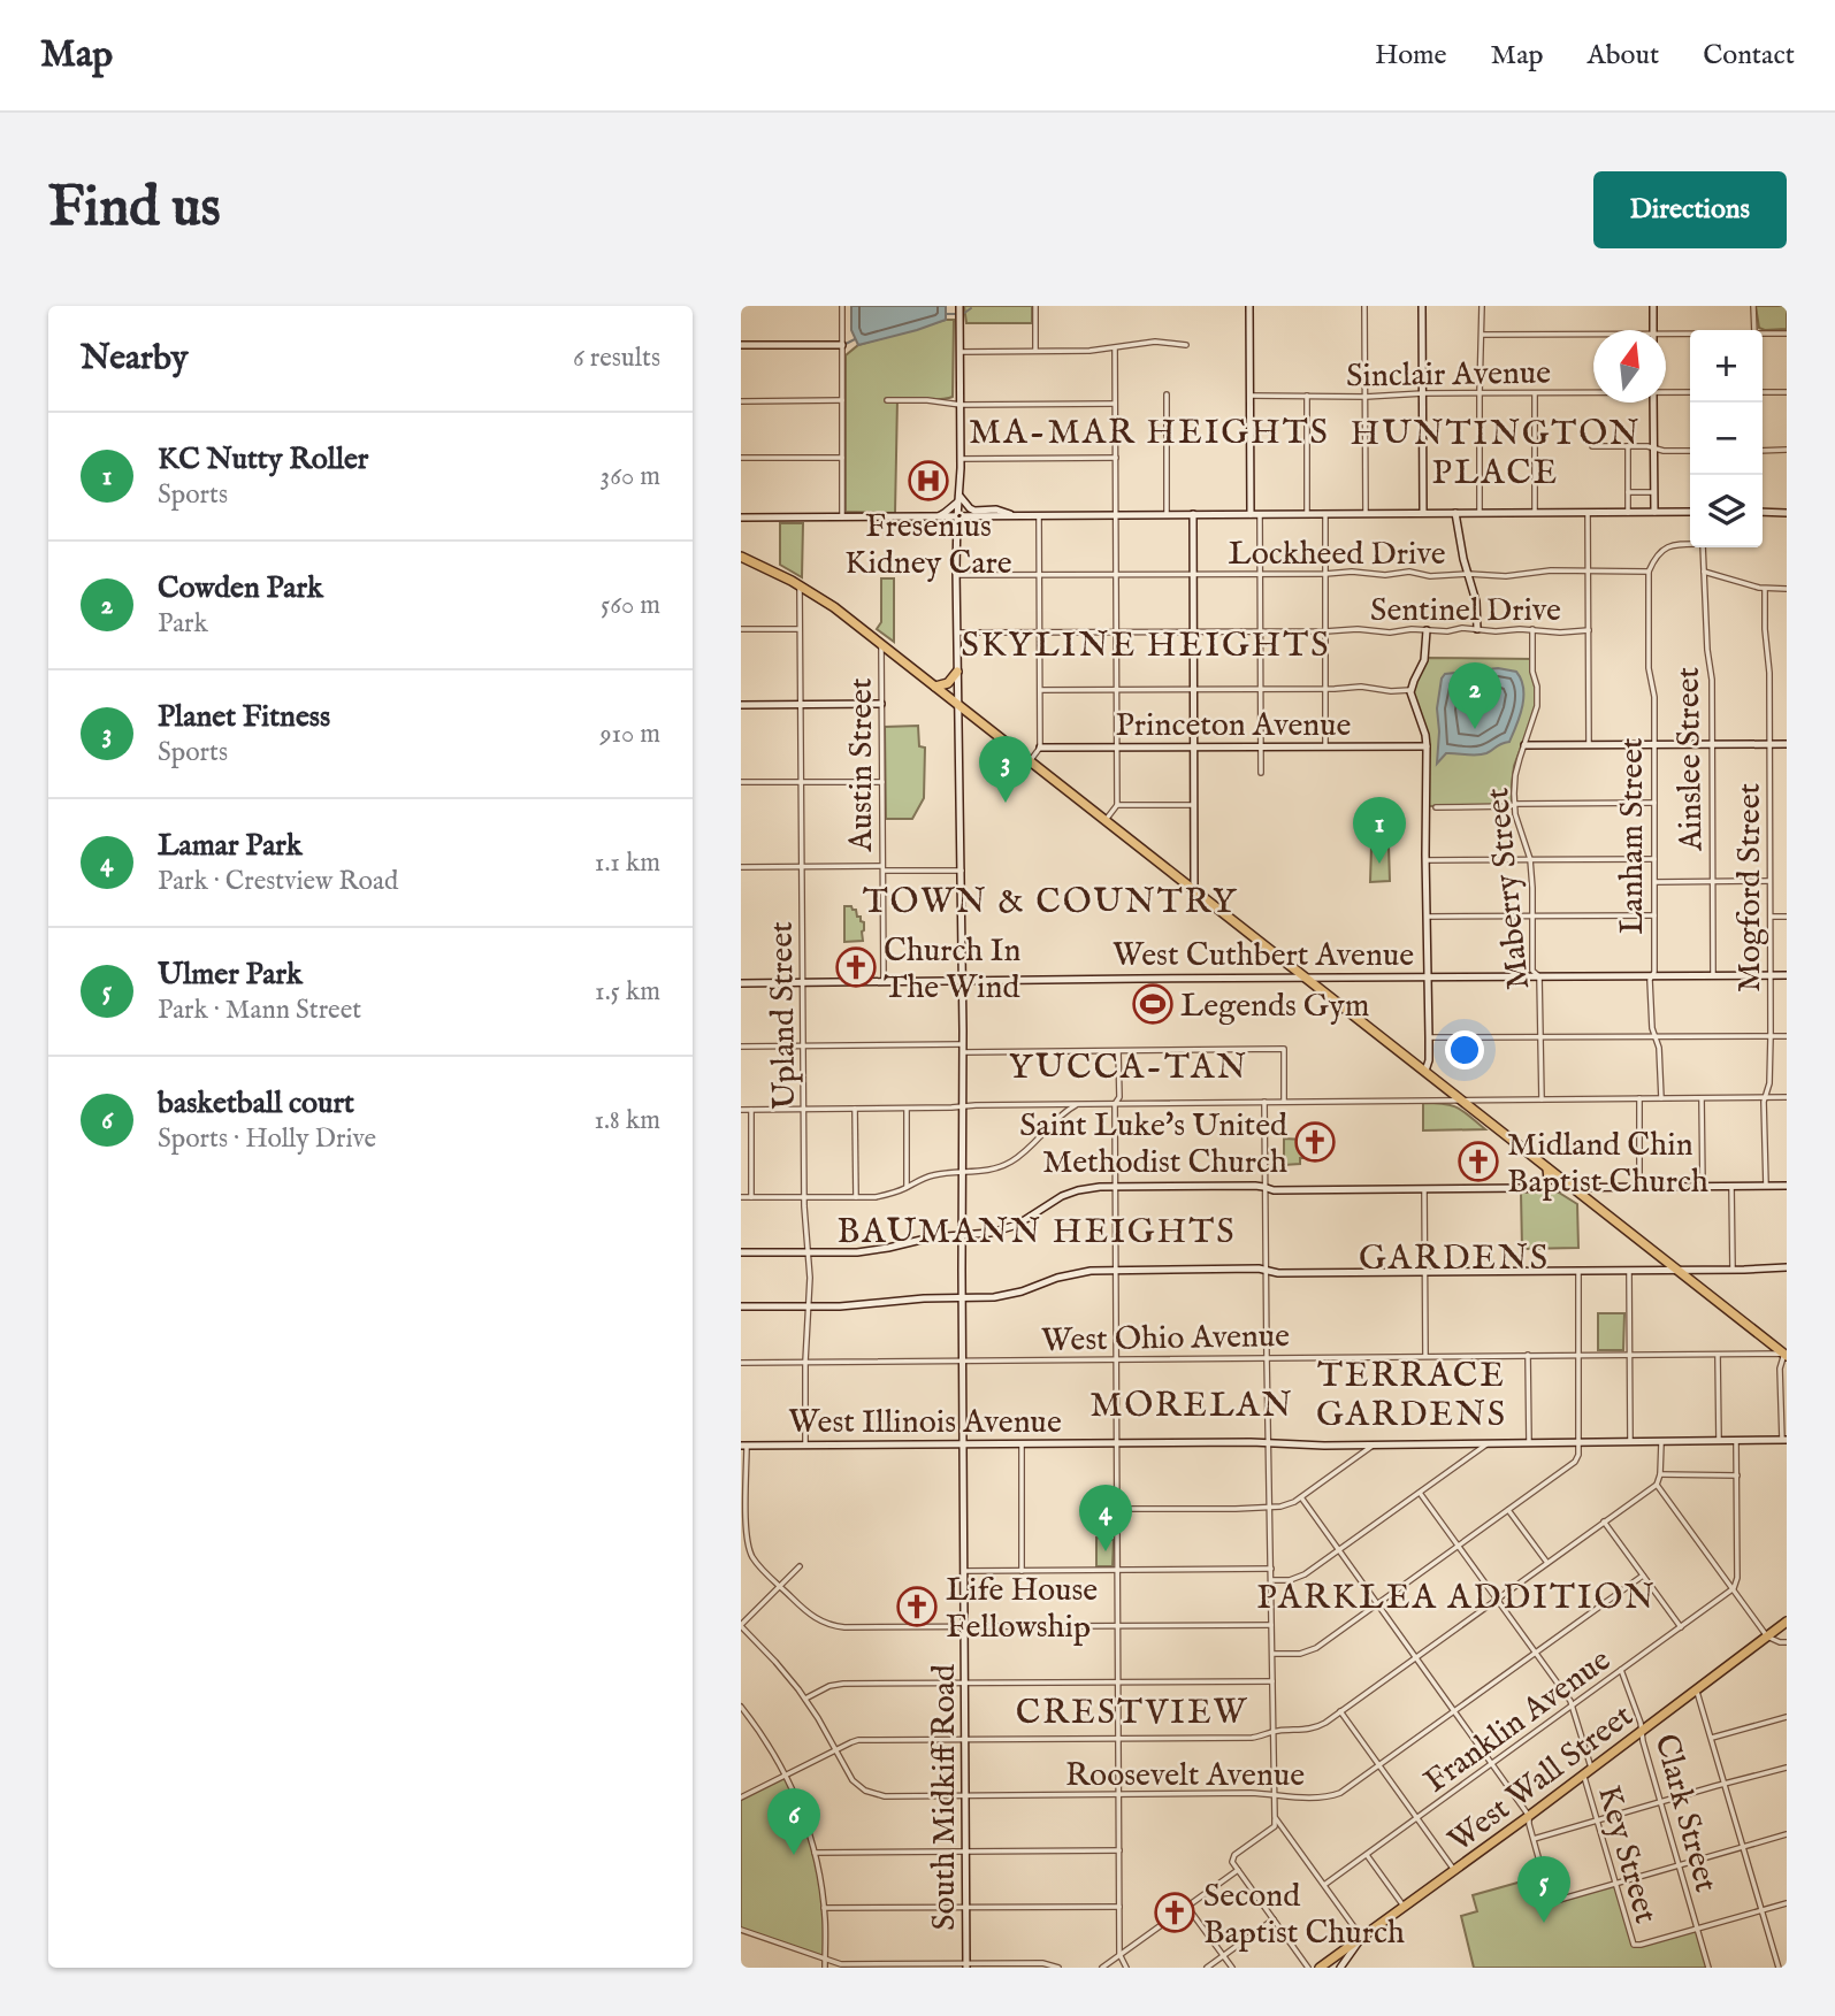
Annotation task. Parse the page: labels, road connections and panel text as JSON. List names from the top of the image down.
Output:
{
  "streets": {
    "main road": ["West Wall Street"],
    "street": [
      "Sinclair Avenue",
      "Lockheed Drive",
      "Sentinel Drive",
      "Princeton Avenue",
      "Ainslee Street",
      "Austin Street",
      "Lanham Street",
      "Mogford Street",
      "Maberry Street",
      "West Cuthbert Avenue",
      "Upland Street",
      "West Ohio Avenue",
      "West Illinois Avenue",
      "Franklin Avenue",
      "Roosevelt Avenue",
      "South Midkiff Road",
      "Clark Street",
      "Key Street"
    ]
  },
  "crossings": [
    ["Lockheed Drive", "Lanham Street"],
    ["Lockheed Drive", "South Midkiff Road"],
    ["Sentinel Drive", "Maberry Street"],
    ["Sentinel Drive", "South Midkiff Road"],
    ["Ainslee Street", "West Cuthbert Avenue"],
    ["Austin Street", "West Cuthbert Avenue"],
    ["Lanham Street", "West Cuthbert Avenue"],
    ["Mogford Street", "West Cuthbert Avenue"],
    ["Maberry Street", "West Cuthbert Avenue"],
    ["West Cuthbert Avenue", "Upland Street"],
    ["West Cuthbert Avenue", "South Midkiff Road"],
    ["Upland Street", "West Ohio Avenue"],
    ["Upland Street", "West Illinois Avenue"],
    ["West Ohio Avenue", "South Midkiff Road"],
    ["West Illinois Avenue", "South Midkiff Road"],
    ["Franklin Avenue", "Clark Street"],
    ["Roosevelt Avenue", "South Midkiff Road"],
    ["West Wall Street", "Clark Street"],
    ["West Wall Street", "Key Street"],
    ["Clark Street", "Key Street"]
  ],
  "districts": [
    "MA-MAR HEIGHTS",
    "HUNTINGTON PLACE",
    "SKYLINE HEIGHTS",
    "TOWN & COUNTRY",
    "YUCCA-TAN",
    "BAUMANN HEIGHTS",
    "GARDENS",
    "TERRACE GARDENS",
    "MORELAN",
    "PARKLEA ADDITION",
    "CRESTVIEW"
  ],
  "places": {
    "hospital": ["Fresenius Kidney Care"],
    "church": [
      "Church In The Wind",
      "Saint Luke's United Methodist Church",
      "Midland Chin Baptist Church",
      "Life House Fellowship",
      "Second Baptist Church"
    ],
    "sports": ["Legends Gym"]
  },
  "north": "top",
  "page": {
    "header": "Map",
    "nav": [
      "Home",
      "Map",
      "About",
      "Contact"
    ],
    "buttons": "Directions",
    "title": "Find us",
    "heading": ["Nearby", "6 results"],
    "map_buttons": ["+", "−"],
    "list": [
      {
        "mark": "1",
        "name": "KC Nutty Roller",
        "note": "Sports",
        "value": "360 m"
      },
      {
        "mark": "2",
        "name": "Cowden Park",
        "note": "Park",
        "value": "560 m"
      },
      {
        "mark": "3",
        "name": "Planet Fitness",
        "note": "Sports",
        "value": "910 m"
      },
      {
        "mark": "4",
        "name": "Lamar Park",
        "note": "Park · Crestview Road",
        "value": "1.1 km"
      },
      {
        "mark": "5",
        "name": "Ulmer Park",
        "note": "Park · Mann Street",
        "value": "1.5 km"
      },
      {
        "mark": "6",
        "name": "basketball court",
        "note": "Sports · Holly Drive",
        "value": "1.8 km"
      }
    ],
    "pins": [
      "2",
      "3",
      "1",
      "4",
      "6",
      "5"
    ]
  }
}
